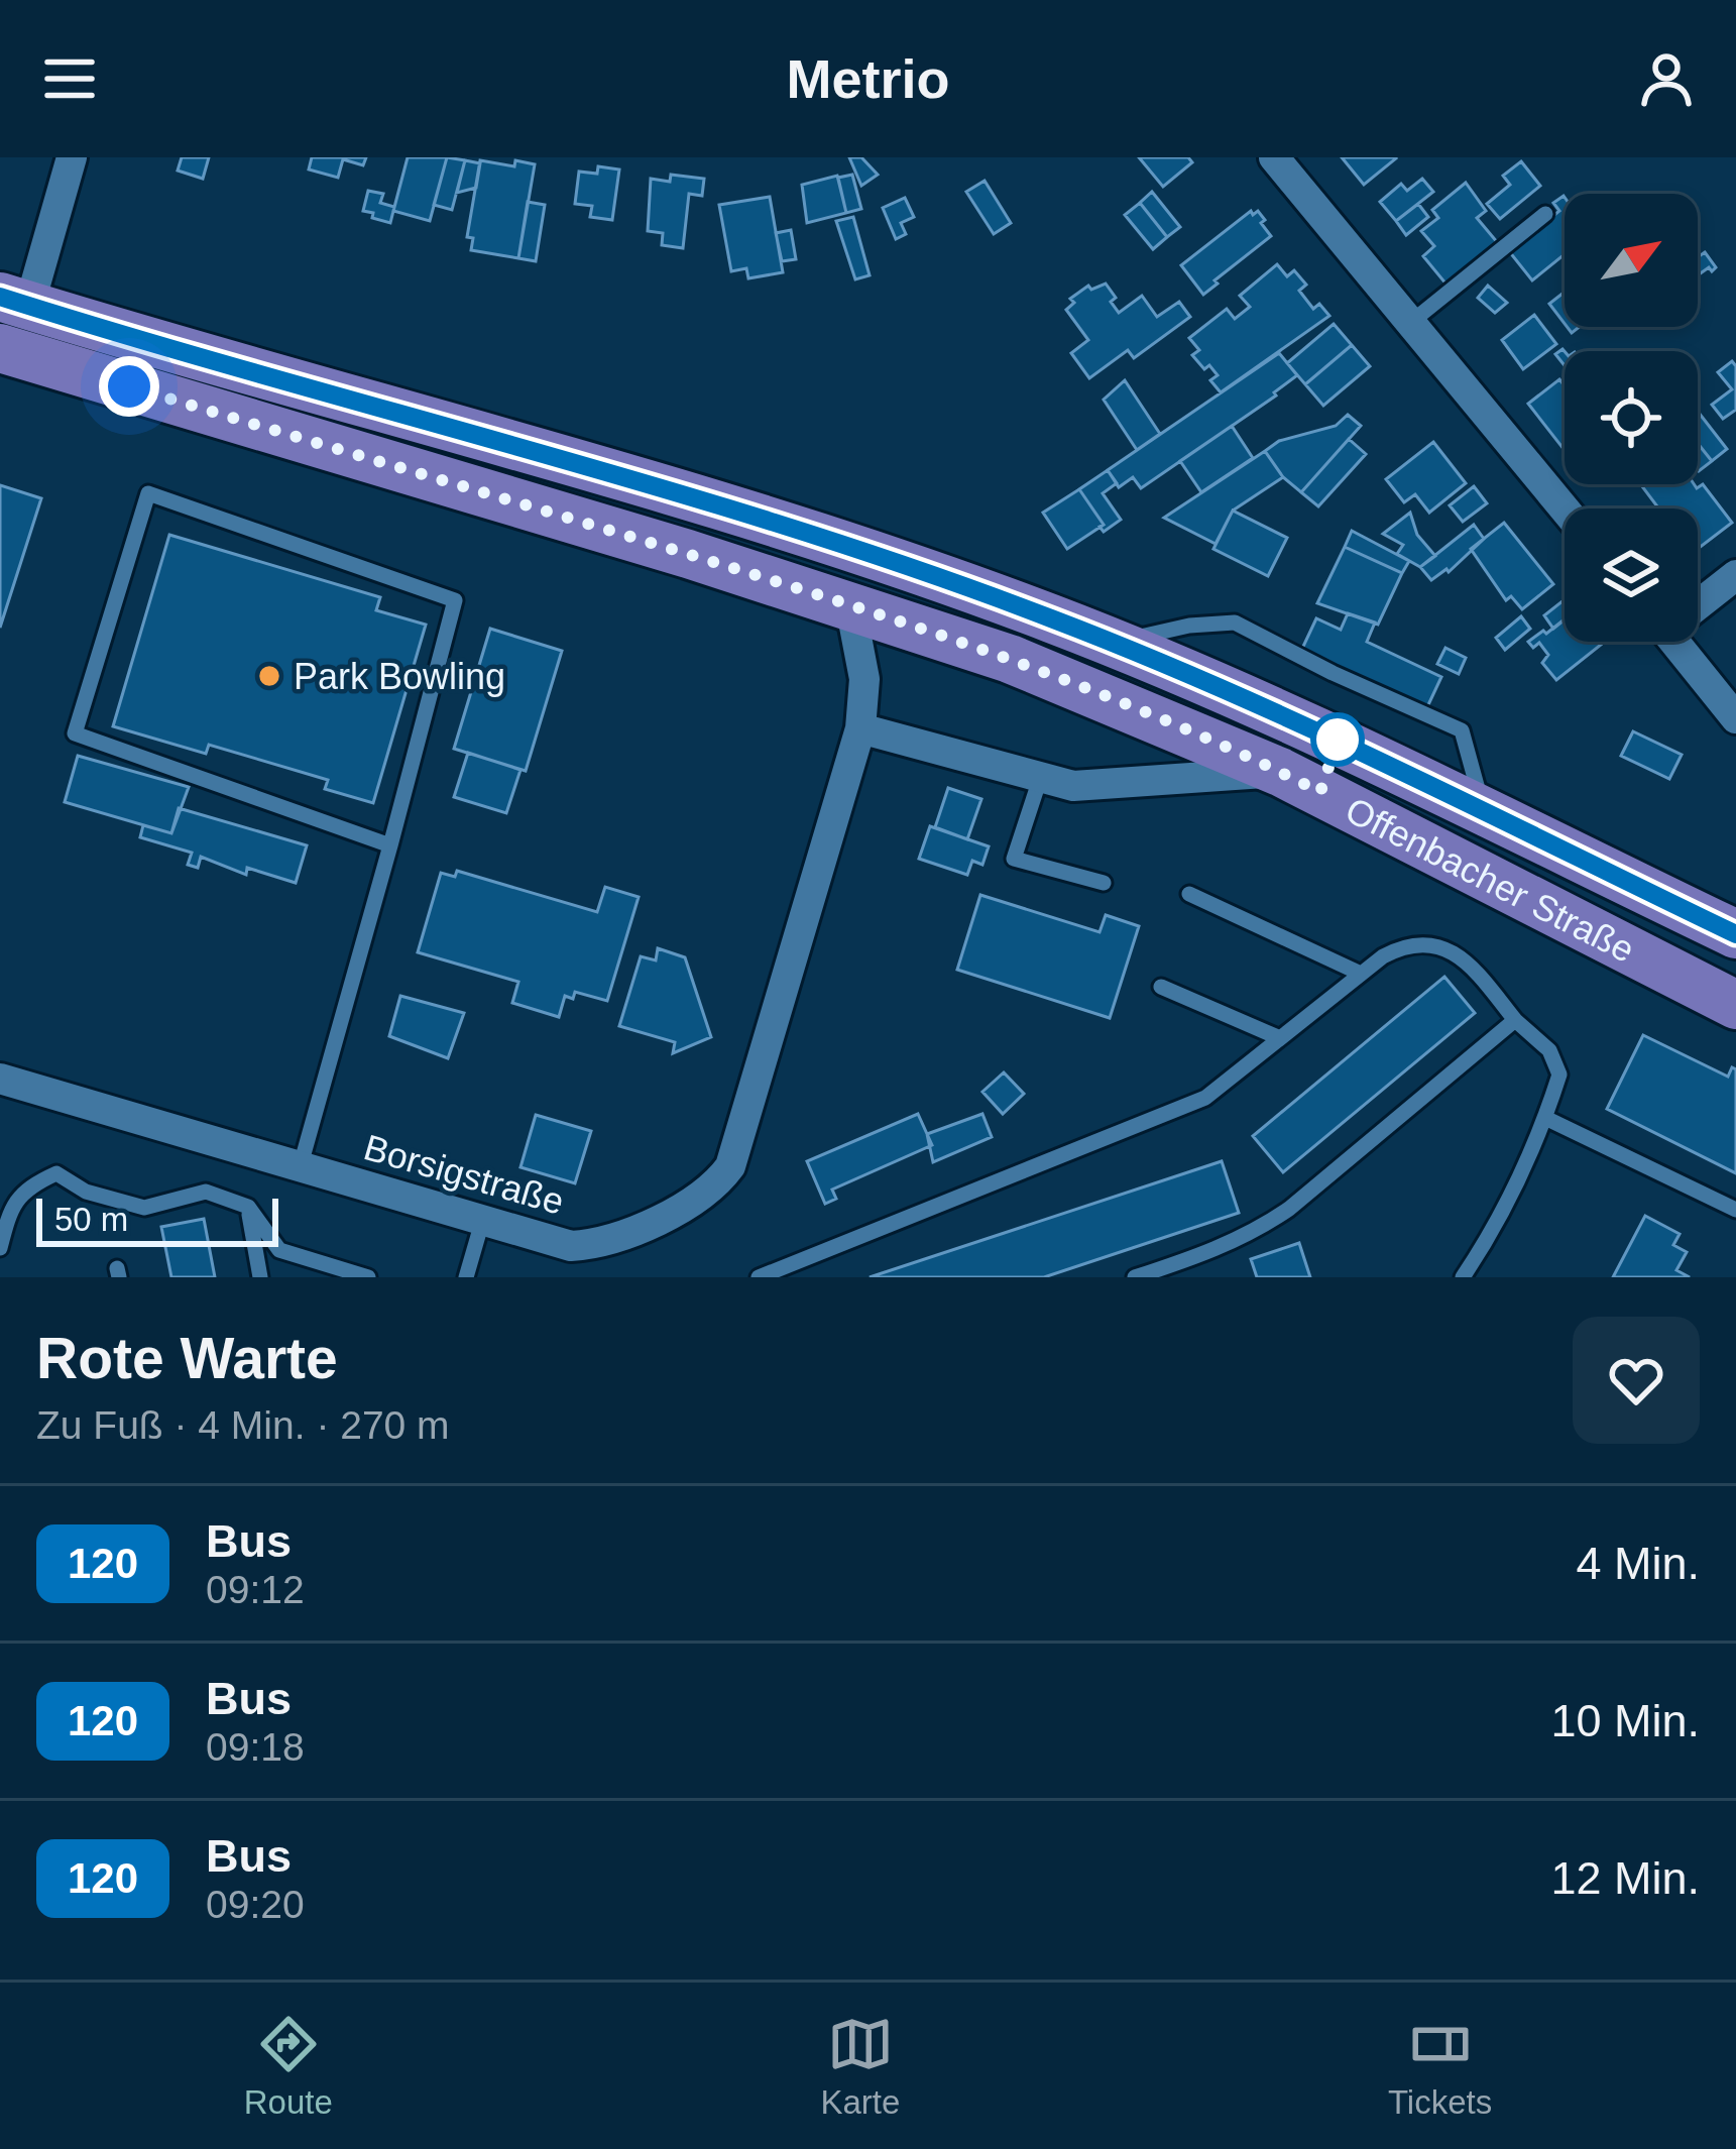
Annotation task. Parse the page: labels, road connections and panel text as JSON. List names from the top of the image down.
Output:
{
  "streets": {
    "main road": ["Offenbacher Straße"],
    "street": ["Borsigstraße"]
  },
  "crossings": [
    ["Offenbacher Straße", "Borsigstraße"]
  ],
  "places": ["Park Bowling"],
  "lines": ["bus line 120"],
  "scale_bar": "50 m",
  "north": "top right",
  "page": {
    "header": "Metrio",
    "scale": "50 m",
    "heading": ["Rote Warte", "Zu Fuß · 4 Min. · 270 m"],
    "list": [
      {
        "mark": "120",
        "name": "Bus",
        "note": "09:12",
        "value": "4 Min."
      },
      {
        "mark": "120",
        "name": "Bus",
        "note": "09:18",
        "value": "10 Min."
      },
      {
        "mark": "120",
        "name": "Bus",
        "note": "09:20",
        "value": "12 Min."
      }
    ],
    "tabs": ["Route", "Karte", "Tickets"]
  }
}
